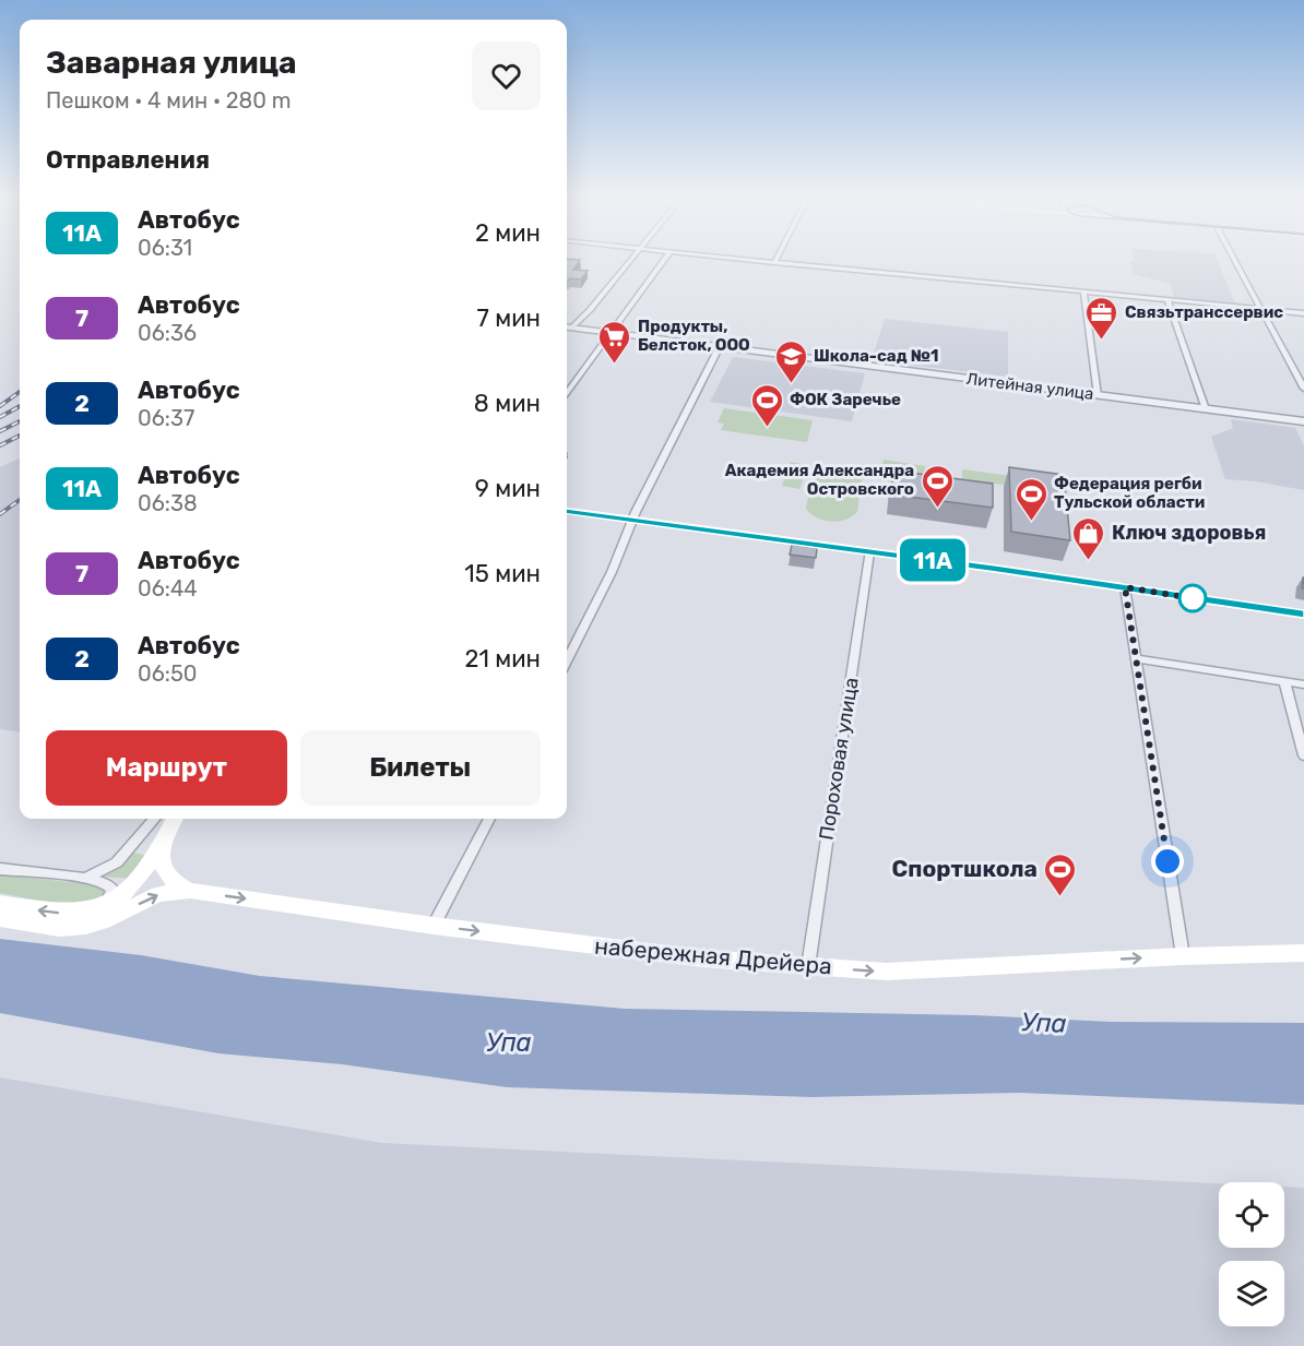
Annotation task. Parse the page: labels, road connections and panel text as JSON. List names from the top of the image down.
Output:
{
  "streets": {
    "main road": ["набережная Дрейера"],
    "street": ["Литейная улица", "Пороховая улица"]
  },
  "crossings": [
    ["Пороховая улица", "набережная Дрейера"]
  ],
  "one_way": ["набережная Дрейера"],
  "water": ["Упа"],
  "places": {
    "office": ["Связьтранссервис"],
    "supermarket": ["Продукты, Белсток, ООО"],
    "school or university": ["Школа-сад №1"],
    "sports": [
      "ФОК Заречье",
      "Академия Александра Островского",
      "Федерация регби Тульской области",
      "Спортшкола"
    ],
    "shop": ["Ключ здоровья"]
  },
  "lines": ["bus line 11А"],
  "page": {
    "on_map": "11А",
    "heading": [
      ["Заварная улица", "Пешком · 4 мин · 280 m"],
      "Отправления"
    ],
    "list": [
      {
        "mark": "11А",
        "name": "Автобус",
        "note": "06:31",
        "value": "2 мин"
      },
      {
        "mark": "7",
        "name": "Автобус",
        "note": "06:36",
        "value": "7 мин"
      },
      {
        "mark": "2",
        "name": "Автобус",
        "note": "06:37",
        "value": "8 мин"
      },
      {
        "mark": "11А",
        "name": "Автобус",
        "note": "06:38",
        "value": "9 мин"
      },
      {
        "mark": "7",
        "name": "Автобус",
        "note": "06:44",
        "value": "15 мин"
      },
      {
        "mark": "2",
        "name": "Автобус",
        "note": "06:50",
        "value": "21 мин"
      }
    ],
    "buttons": ["Маршрут", "Билеты"]
  }
}
